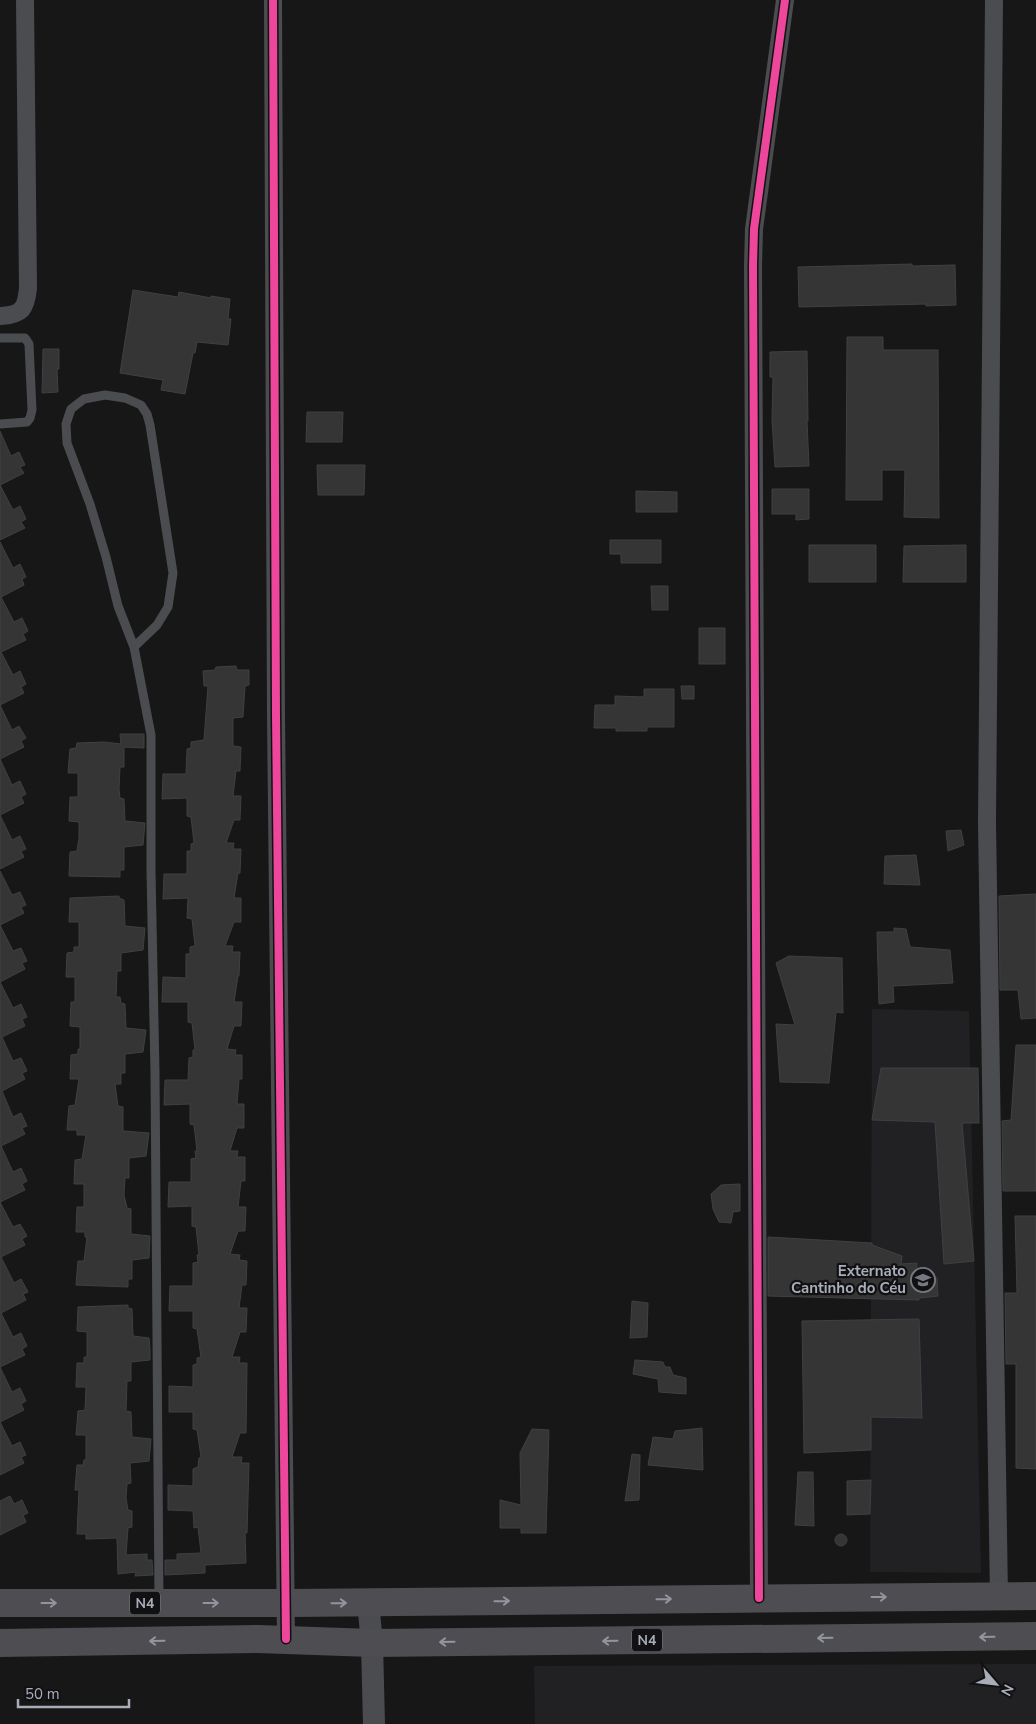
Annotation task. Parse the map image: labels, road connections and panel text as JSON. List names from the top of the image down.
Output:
{
  "streets": {
    "highway": ["N4"]
  },
  "places": {
    "school or university": ["Externato Cantinho do Céu"]
  },
  "scale_bar": "50 m",
  "north": "bottom right"
}
